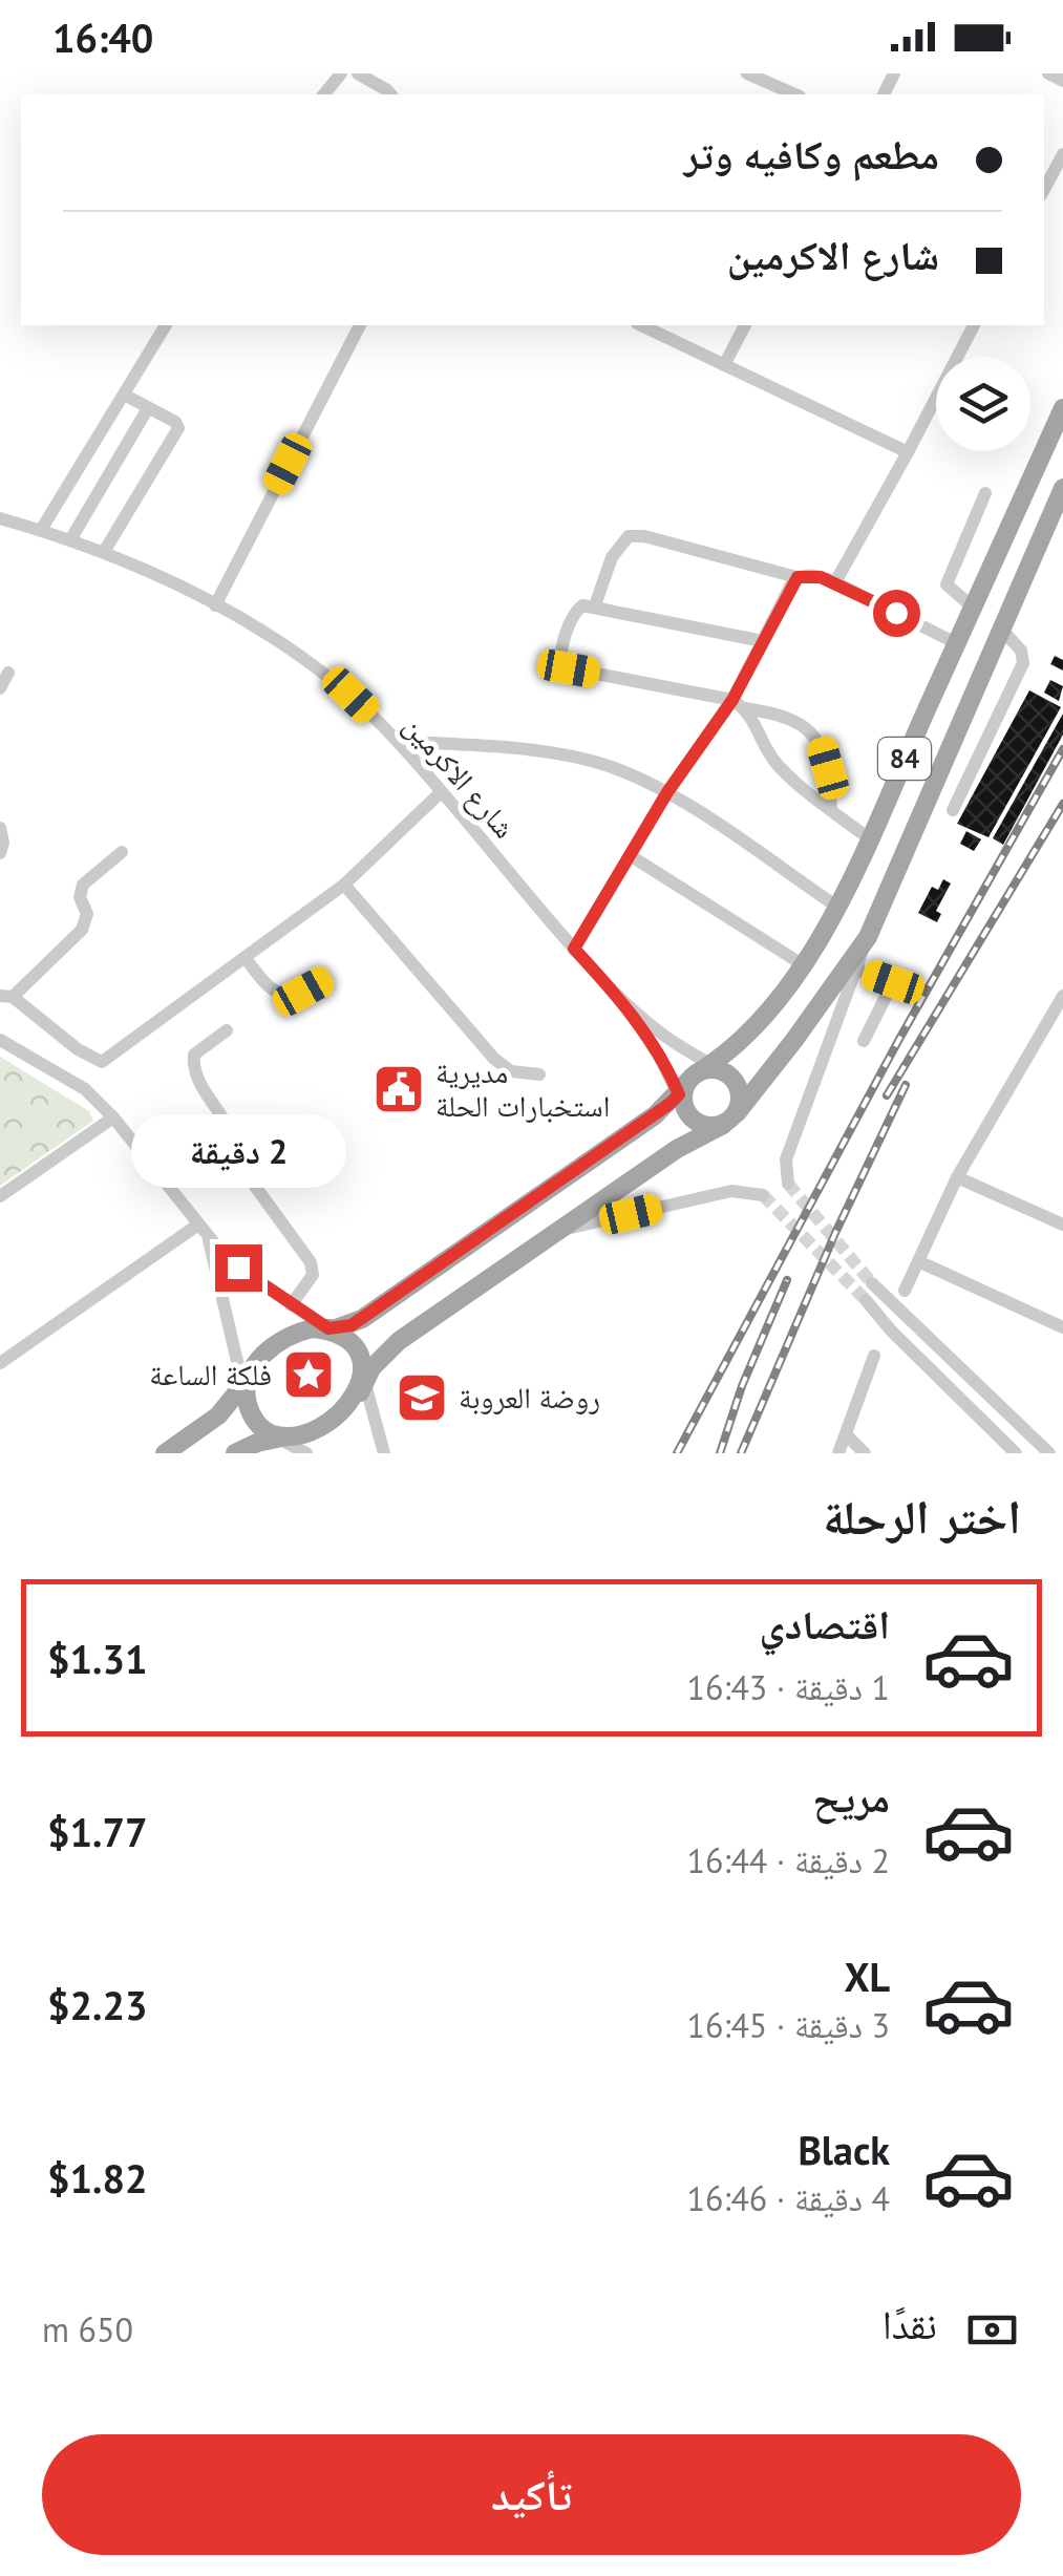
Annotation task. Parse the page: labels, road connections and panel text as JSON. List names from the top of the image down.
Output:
{
  "streets": {
    "main road": ["84"],
    "street": ["شارع الاكرمين"]
  },
  "crossings": [
    ["84", "شارع الاكرمين"]
  ],
  "places": {
    "public building": ["مديرية استخبارات الحلة"],
    "place": ["فلكة الساعة"],
    "school or university": ["روضة العروبة"]
  },
  "page": {
    "status": "16:40",
    "banner": ["مطعم وكافيه وتر", "شارع الاكرمين"],
    "bubble": "2 دقيقة",
    "heading": "اختر الرحلة",
    "list": [
      {
        "name": "اقتصادي",
        "note": "1 دقيقة · 16:43",
        "value": "$1.31"
      },
      {
        "name": "مريح",
        "note": "2 دقيقة · 16:44",
        "value": "$1.77"
      },
      {
        "name": "XL",
        "note": "3 دقيقة · 16:45",
        "value": "$2.23"
      },
      {
        "name": "Black",
        "note": "4 دقيقة · 16:46",
        "value": "$1.82"
      }
    ],
    "pay": ["نقدًا", "650 m"],
    "buttons": "تأكيد"
  }
}
